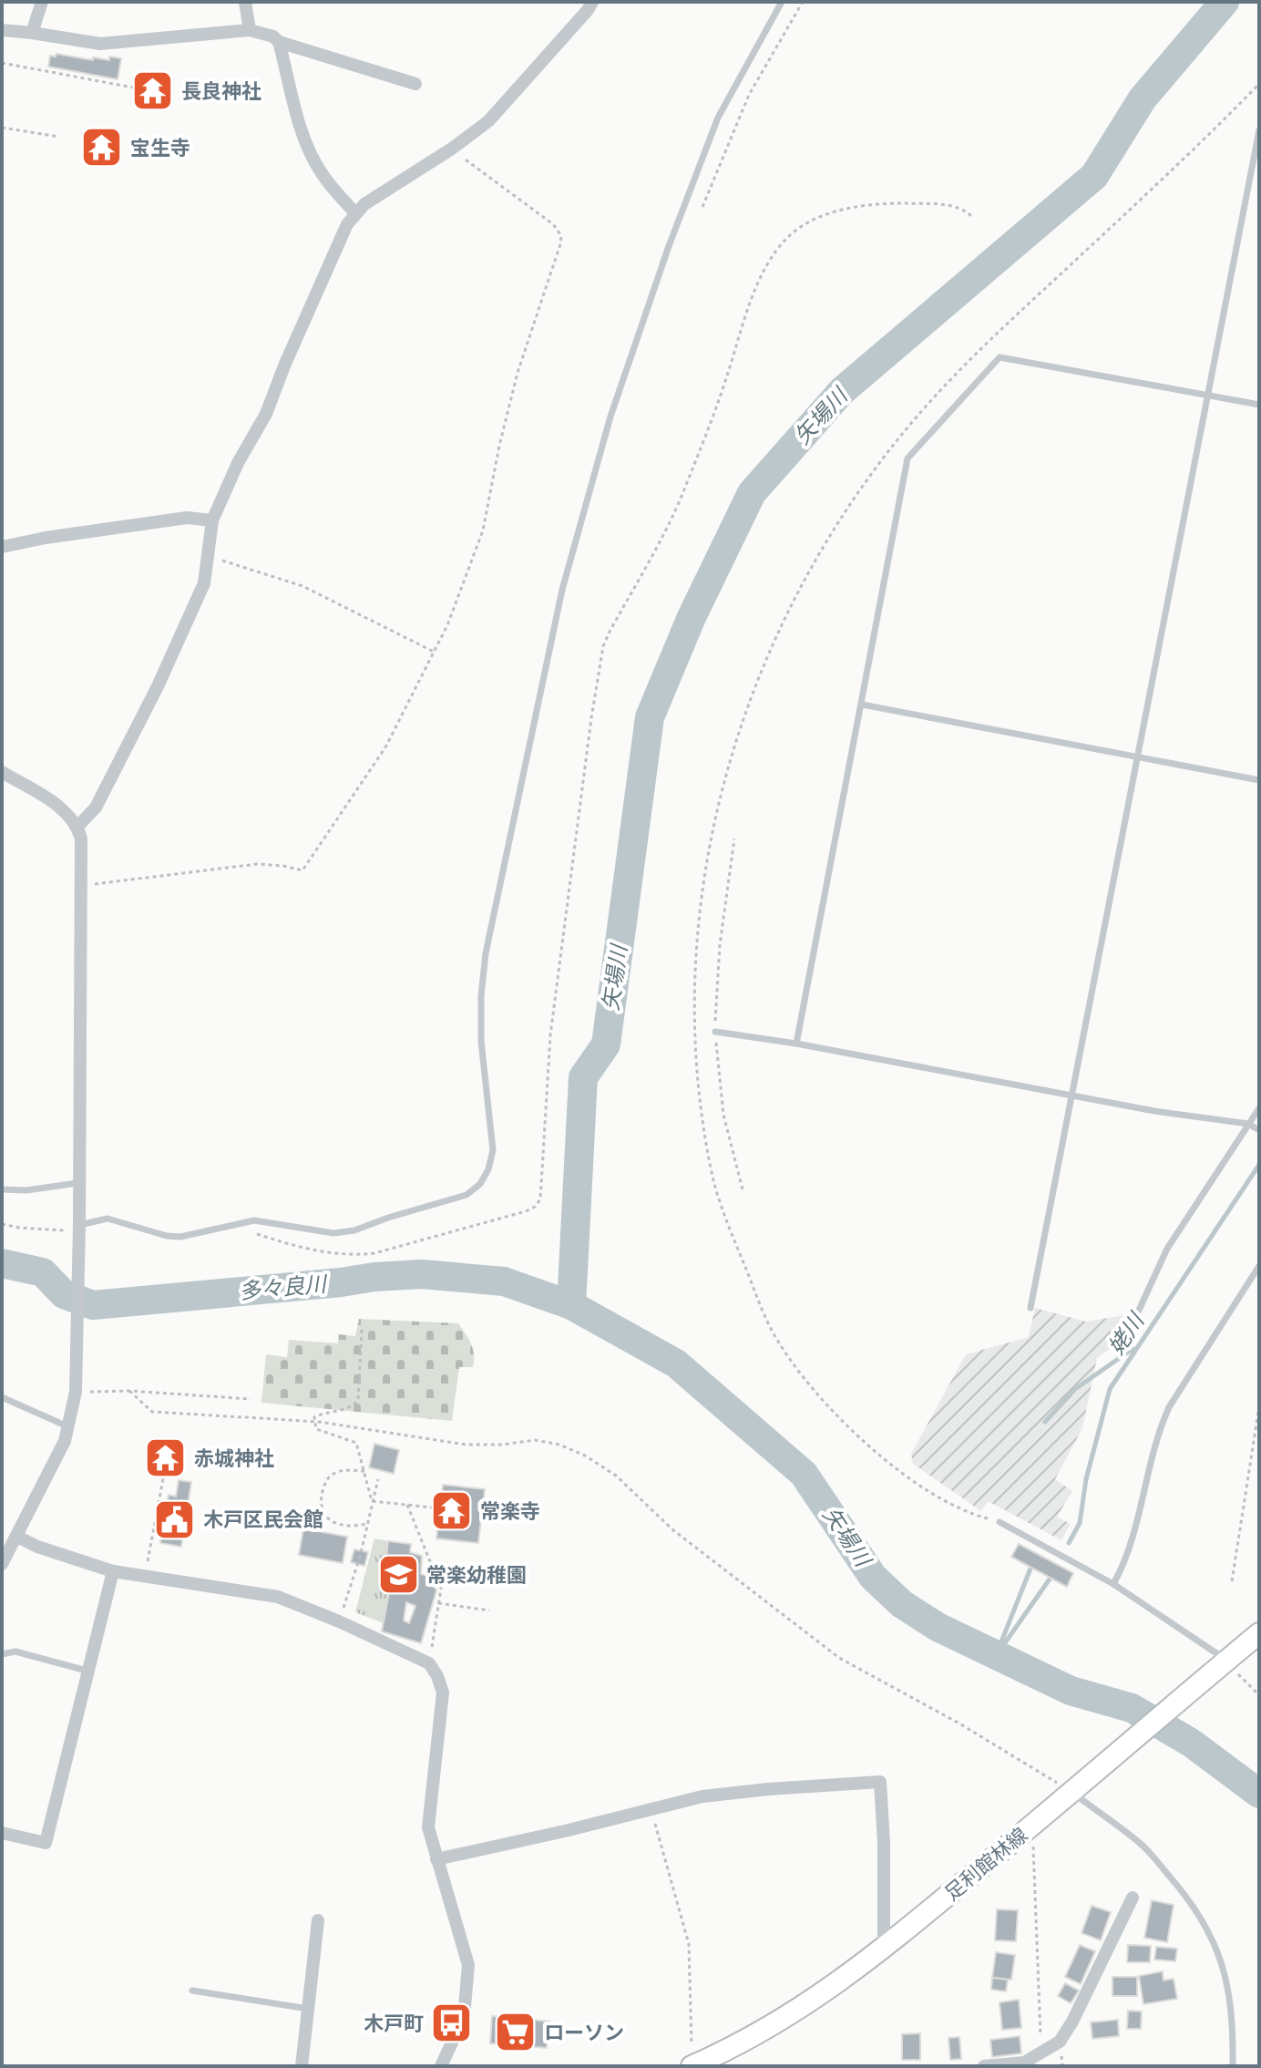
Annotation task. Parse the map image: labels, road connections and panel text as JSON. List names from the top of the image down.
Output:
{
  "streets": {
    "main road": ["足利館林線"]
  },
  "water": ["矢場川", "多々良川", "姥川"],
  "places": {
    "temple": [
      "長良神社",
      "宝生寺",
      "赤城神社",
      "常楽寺"
    ],
    "public building": ["木戸区民会館"],
    "school or university": ["常楽幼稚園"],
    "bus stop": ["木戸町"],
    "supermarket": ["ローソン"]
  }
}
